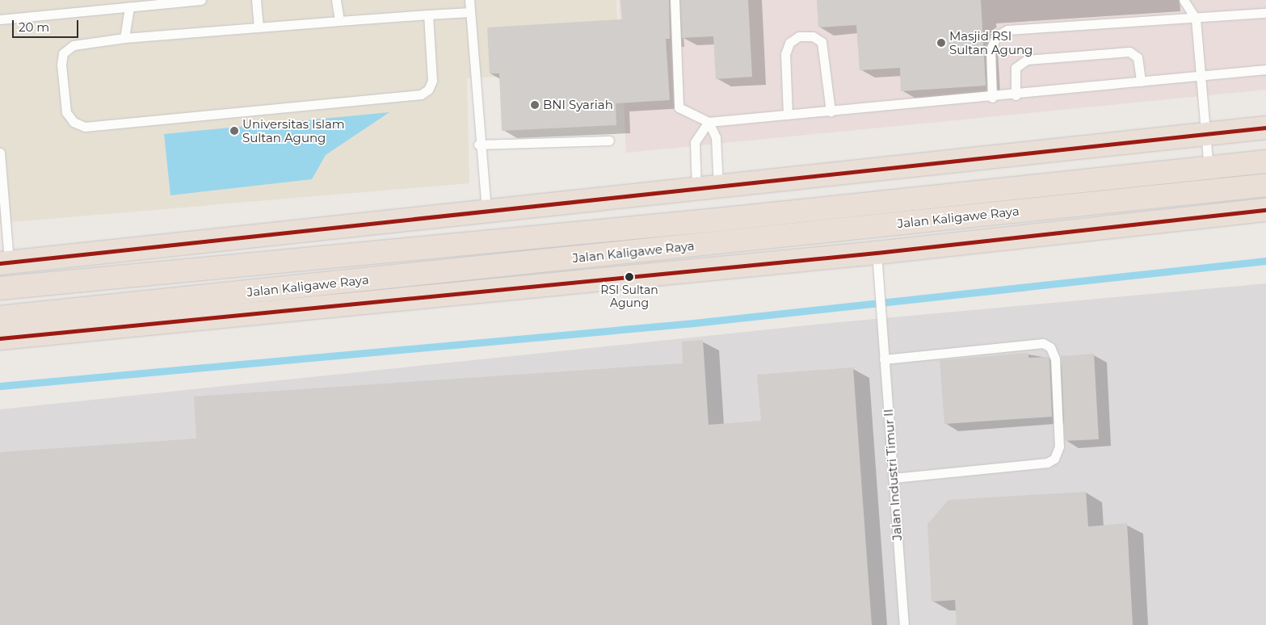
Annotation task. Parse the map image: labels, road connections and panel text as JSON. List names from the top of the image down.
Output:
{
  "streets": {
    "highway": ["Jalan Kaligawe Raya"],
    "lane": ["Jalan Industri Timur II"]
  },
  "places": [
    "Masjid RSI Sultan Agung",
    "BNI Syariah",
    "Universitas Islam Sultan Agung",
    "RSI Sultan Agung"
  ],
  "scale_bar": "20 m"
}
